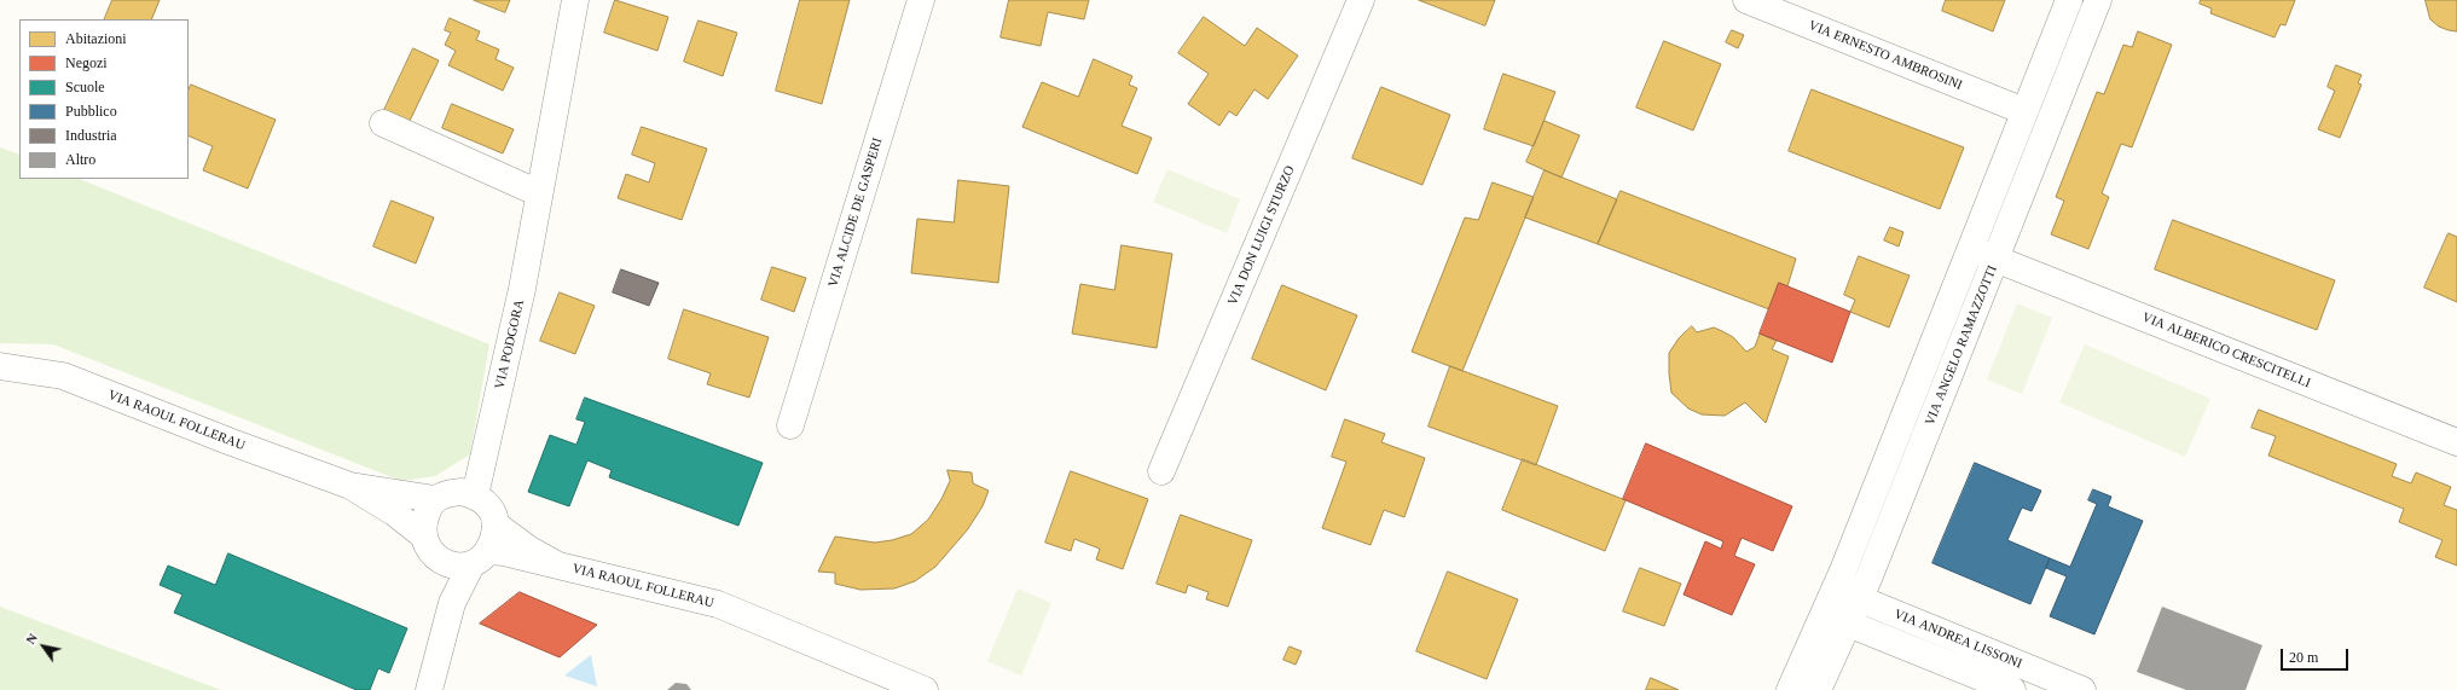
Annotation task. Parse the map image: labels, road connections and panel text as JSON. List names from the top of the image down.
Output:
{
  "streets": {
    "street": [
      "VIA ERNESTO AMBROSINI",
      "VIA ALCIDE DE GASPERI",
      "VIA DON LUIGI STURZO",
      "VIA PODGORA",
      "VIA ANGELO RAMAZZOTTI",
      "VIA ALBERICO CRESCITELLI",
      "VIA RAOUL FOLLERAU",
      "VIA ANDREA LISSONI"
    ]
  },
  "crossings": [
    ["VIA ERNESTO AMBROSINI", "VIA ANGELO RAMAZZOTTI"],
    ["VIA PODGORA", "VIA RAOUL FOLLERAU"],
    ["VIA ANGELO RAMAZZOTTI", "VIA ALBERICO CRESCITELLI"],
    ["VIA ANGELO RAMAZZOTTI", "VIA ANDREA LISSONI"]
  ],
  "legend": [
    "Abitazioni",
    "Negozi",
    "Scuole",
    "Pubblico",
    "Industria",
    "Altro"
  ],
  "scale_bar": "20 m",
  "north": "top left"
}
